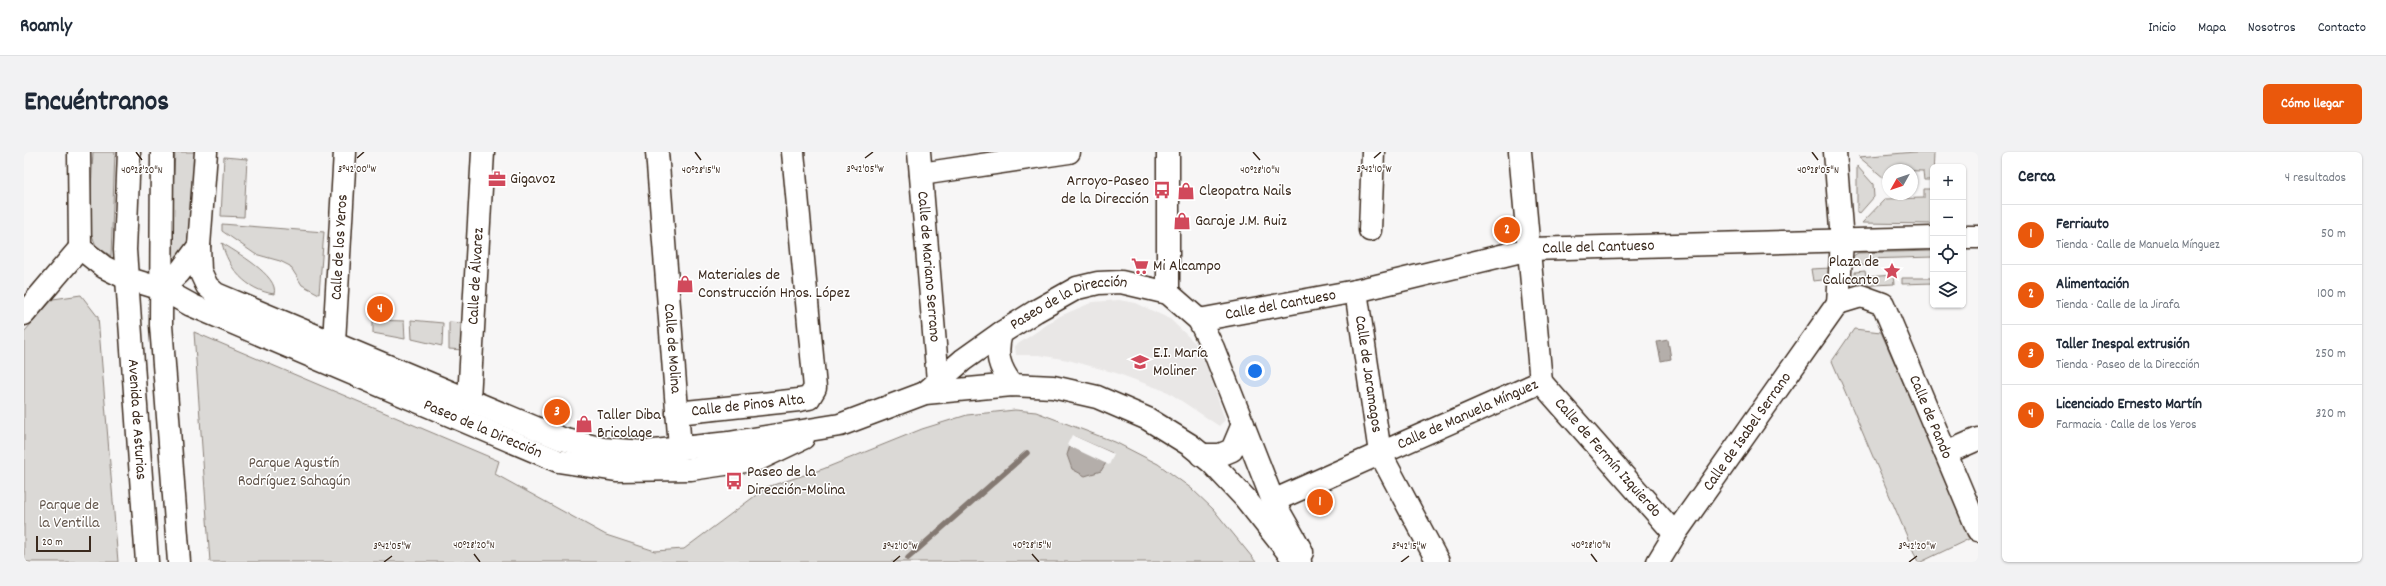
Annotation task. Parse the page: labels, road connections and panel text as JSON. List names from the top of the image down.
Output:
{
  "streets": {
    "street": [
      "Calle de los Yeros",
      "Calle del Cantueso",
      "Calle de Mariano Serrano",
      "Calle de Álvarez",
      "Paseo de la Dirección",
      "Calle de Molina",
      "Calle de Jaramagos",
      "Calle de Pinos Alta",
      "Calle de Manuela Mínguez",
      "Calle de Pando",
      "Avenida de Asturias",
      "Calle de Isabel Serrano",
      "Calle de Fermín Izquierdo"
    ]
  },
  "crossings": [
    ["Calle de los Yeros", "Paseo de la Dirección"],
    ["Calle del Cantueso", "Paseo de la Dirección"],
    ["Calle del Cantueso", "Calle de Jaramagos"],
    ["Calle del Cantueso", "Calle de Manuela Mínguez"],
    ["Calle de Mariano Serrano", "Paseo de la Dirección"],
    ["Calle de Álvarez", "Paseo de la Dirección"],
    ["Paseo de la Dirección", "Calle de Molina"],
    ["Paseo de la Dirección", "Calle de Manuela Mínguez"],
    ["Paseo de la Dirección", "Avenida de Asturias"],
    ["Calle de Molina", "Calle de Pinos Alta"],
    ["Calle de Jaramagos", "Calle de Manuela Mínguez"],
    ["Calle de Manuela Mínguez", "Calle de Fermín Izquierdo"],
    ["Calle de Pando", "Calle de Isabel Serrano"],
    ["Calle de Isabel Serrano", "Calle de Fermín Izquierdo"]
  ],
  "parks": ["Parque Agustín Rodríguez Sahagún", "Parque de la Ventilla"],
  "places": {
    "office": ["Gigavoz"],
    "bus stop": ["Arroyo-Paseo de la Dirección", "Paseo de la Dirección-Molina"],
    "shop": [
      "Cleopatra Nails",
      "Garaje J.M. Ruiz",
      "Materiales de Construcción Hnos. López",
      "Taller Diba Bricolage"
    ],
    "supermarket": ["Mi Alcampo"],
    "place": ["Plaza de Calicanto"],
    "school or university": ["E.I. María Moliner"]
  },
  "scale_bar": "20 m",
  "north": "bottom left",
  "page": {
    "header": "Roamly",
    "nav": [
      "Inicio",
      "Mapa",
      "Nosotros",
      "Contacto"
    ],
    "title": "Encuéntranos",
    "buttons": "Cómo llegar",
    "heading": ["Cerca", "4 resultados"],
    "map_buttons": ["+", "−"],
    "list": [
      {
        "mark": "1",
        "name": "Ferriauto",
        "note": "Tienda · Calle de Manuela Mínguez",
        "value": "50 m"
      },
      {
        "mark": "2",
        "name": "Alimentación",
        "note": "Tienda · Calle de la Jirafa",
        "value": "100 m"
      },
      {
        "mark": "3",
        "name": "Taller Inespal extrusión",
        "note": "Tienda · Paseo de la Dirección",
        "value": "250 m"
      },
      {
        "mark": "4",
        "name": "Licenciado Ernesto Martín",
        "note": "Farmacia · Calle de los Yeros",
        "value": "320 m"
      }
    ],
    "pins": [
      "2",
      "4",
      "3",
      "1"
    ],
    "scale": "20 m"
  },
  "coordinates": [
    "3°42'00\"W",
    "3°42'05\"W",
    "3°42'10\"W",
    "40°28'20\"N",
    "40°28'15\"N",
    "40°28'10\"N",
    "40°28'05\"N",
    "3°42'15\"W",
    "3°42'20\"W"
  ]
}
